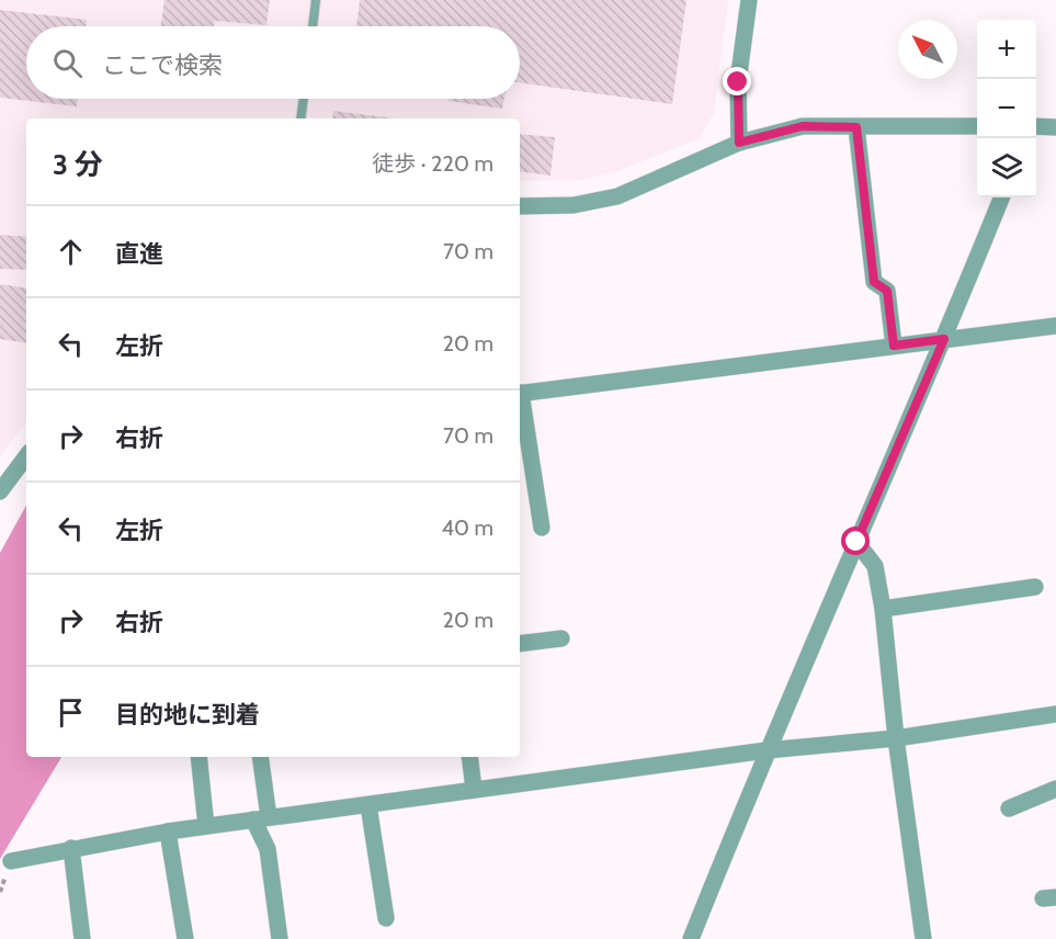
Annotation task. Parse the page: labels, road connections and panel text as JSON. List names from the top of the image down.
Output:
{
  "north": "top left",
  "page": {
    "map_buttons": ["+", "−"],
    "search": "ここで検索",
    "heading": ["3 分", "徒歩 · 220 m"],
    "list": [
      ["直進", "70 m"],
      ["左折", "20 m"],
      ["右折", "70 m"],
      ["左折", "40 m"],
      ["右折", "20 m"],
      "目的地に到着"
    ]
  }
}
